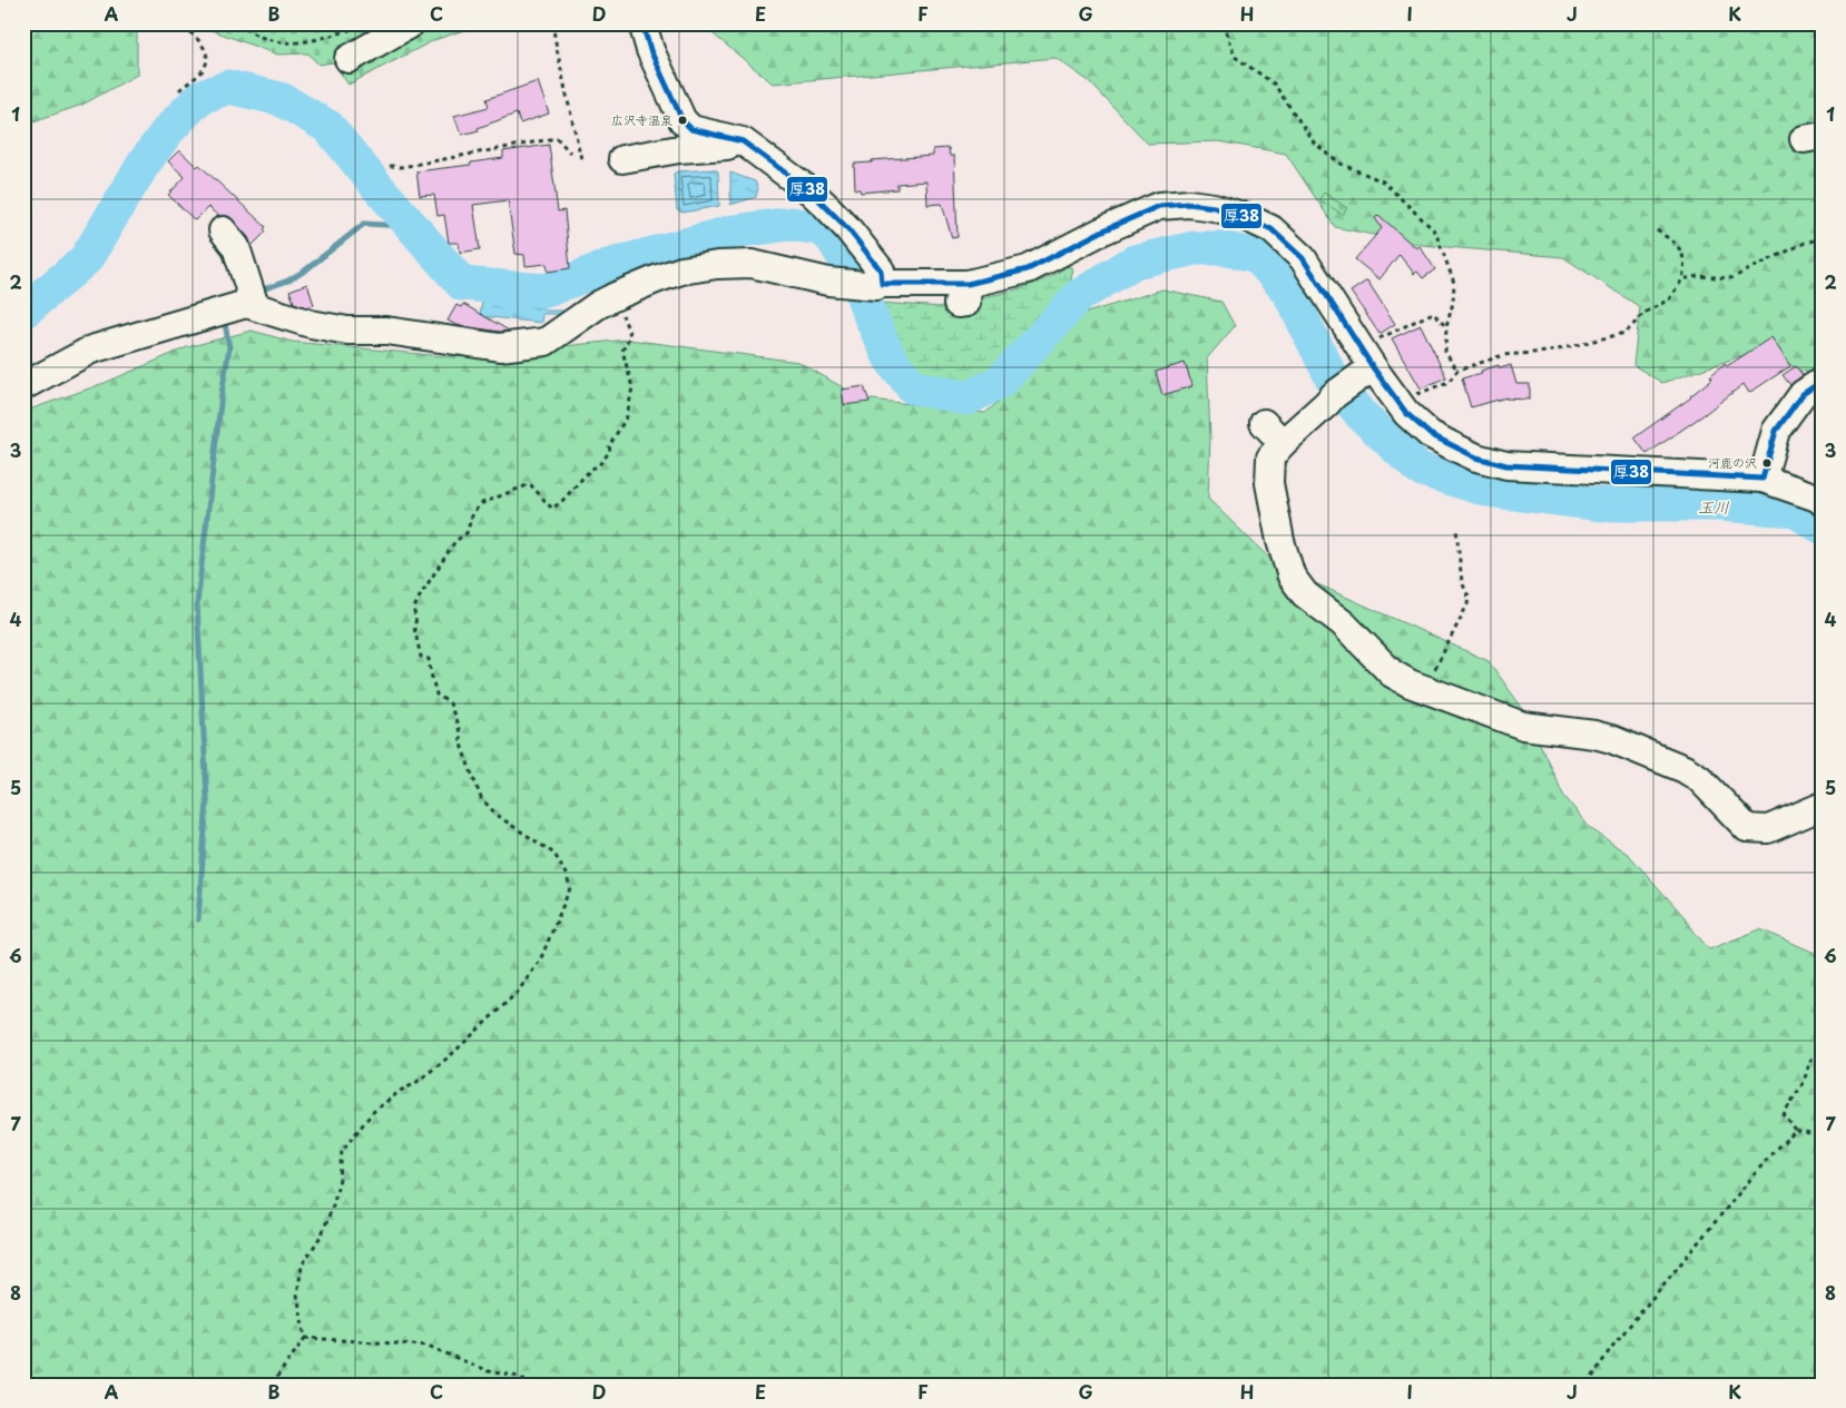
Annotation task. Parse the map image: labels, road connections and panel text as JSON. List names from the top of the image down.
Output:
{
  "water": ["玉川"],
  "places": ["広沢寺温泉", "河鹿の沢"],
  "lines": ["transit line 厚38"],
  "grid": {
    "columns": [
      "A",
      "B",
      "C",
      "D",
      "E",
      "F",
      "G",
      "H",
      "I",
      "J",
      "K"
    ],
    "rows": [
      "1",
      "2",
      "3",
      "4",
      "5",
      "6",
      "7",
      "8"
    ]
  }
}
